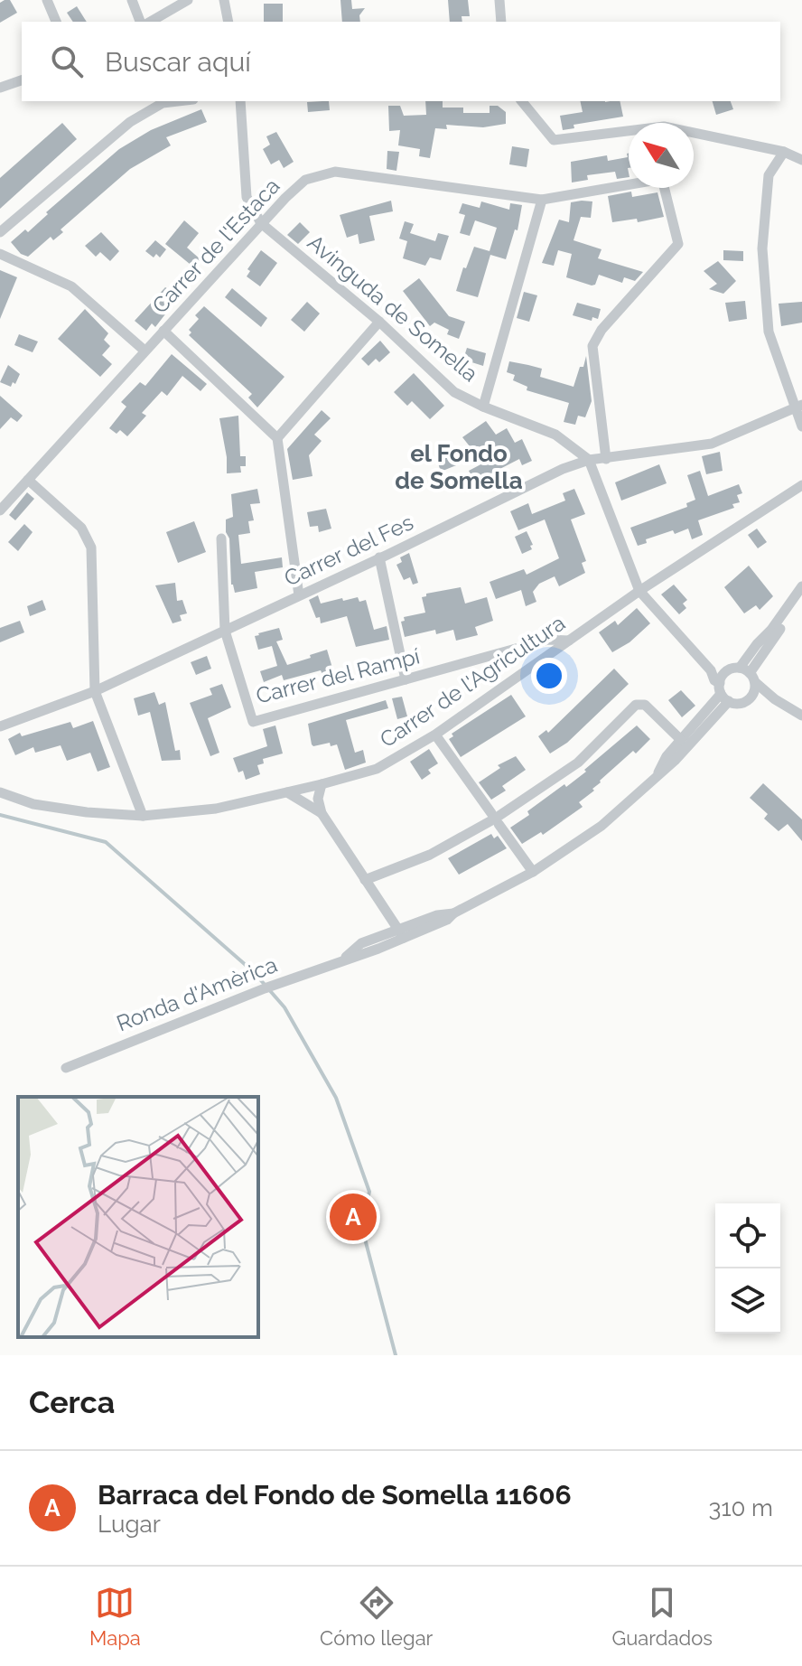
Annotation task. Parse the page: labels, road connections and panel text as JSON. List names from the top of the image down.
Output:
{
  "streets": {
    "street": [
      "Carrer de l'Estaca",
      "Avinguda de Somella",
      "Carrer del Fes",
      "Carrer del Rampí",
      "Carrer de l'Agricultura",
      "Ronda d'Amèrica"
    ]
  },
  "crossings": [
    ["Carrer de l'Estaca", "Avinguda de Somella"],
    ["Avinguda de Somella", "Carrer del Fes"],
    ["Carrer del Fes", "Carrer del Rampí"],
    ["Carrer del Rampí", "Carrer de l'Agricultura"]
  ],
  "districts": ["el Fondo de Somella"],
  "north": "top left",
  "page": {
    "search": "Buscar aquí",
    "pins": "A",
    "heading": "Cerca",
    "list": [
      {
        "mark": "A",
        "name": "Barraca del Fondo de Somella 11606",
        "note": "Lugar",
        "value": "310 m"
      }
    ],
    "nav": ["Mapa", "Cómo llegar", "Guardados"]
  }
}
